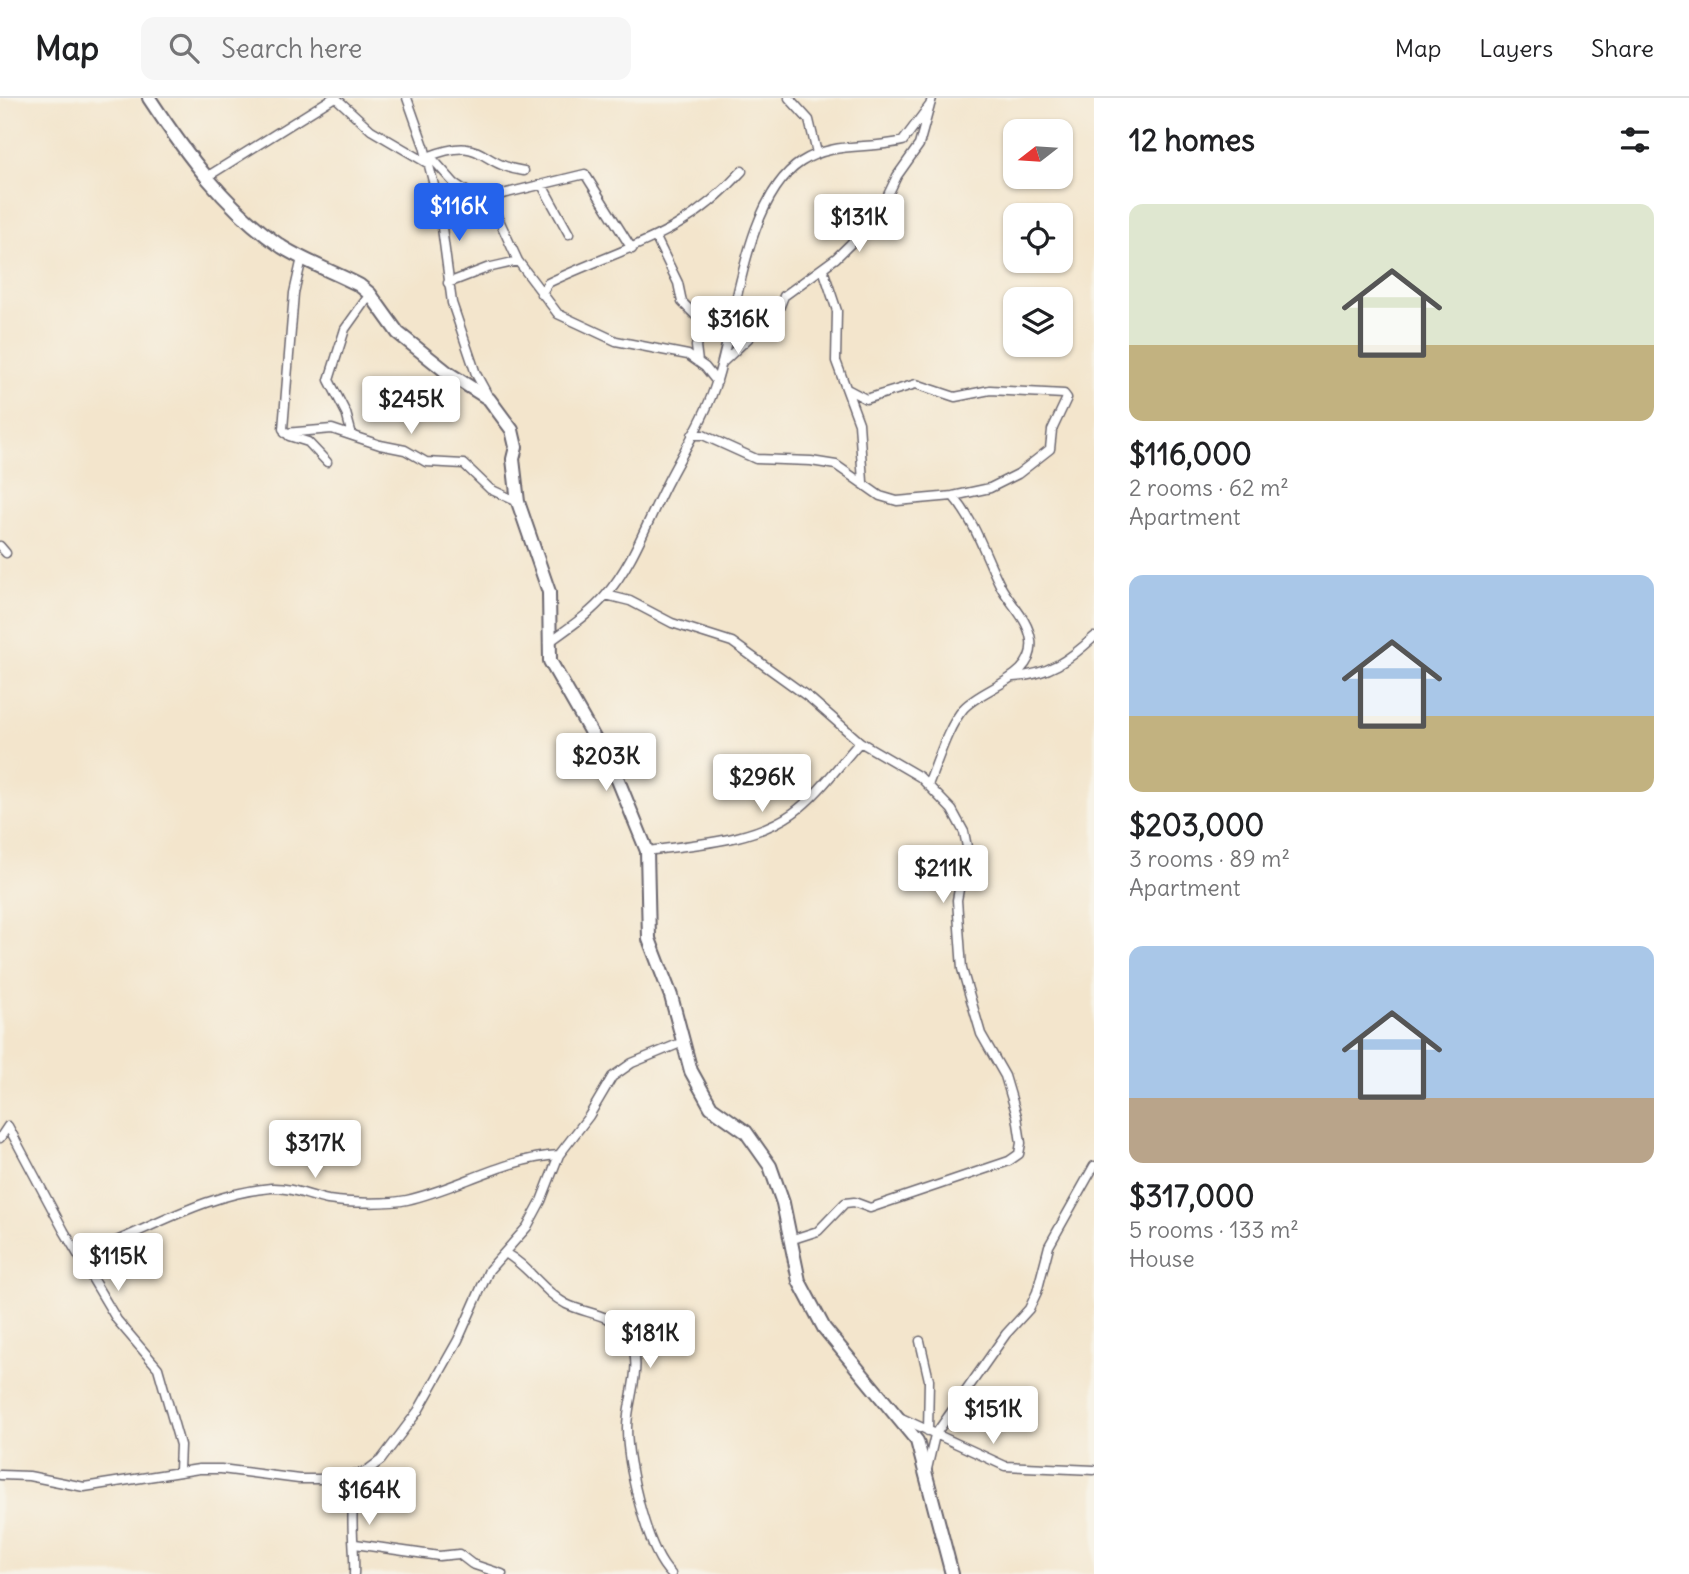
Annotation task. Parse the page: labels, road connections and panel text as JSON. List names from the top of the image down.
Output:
{
  "north": "left",
  "page": {
    "header": "Map",
    "search": "Search here",
    "nav": ["Map", "Layers", "Share"],
    "heading": "12 homes",
    "list": [
      {
        "name": "$116,000",
        "note": "2 rooms · 62 m² · Apartment"
      },
      {
        "name": "$203,000",
        "note": "3 rooms · 89 m² · Apartment"
      },
      {
        "name": "$317,000",
        "note": "5 rooms · 133 m² · House"
      }
    ],
    "price": [
      "$116K",
      "$131K",
      "$316K",
      "$245K",
      "$203K",
      "$296K",
      "$211K",
      "$317K",
      "$115K",
      "$181K",
      "$151K",
      "$164K"
    ]
  }
}
